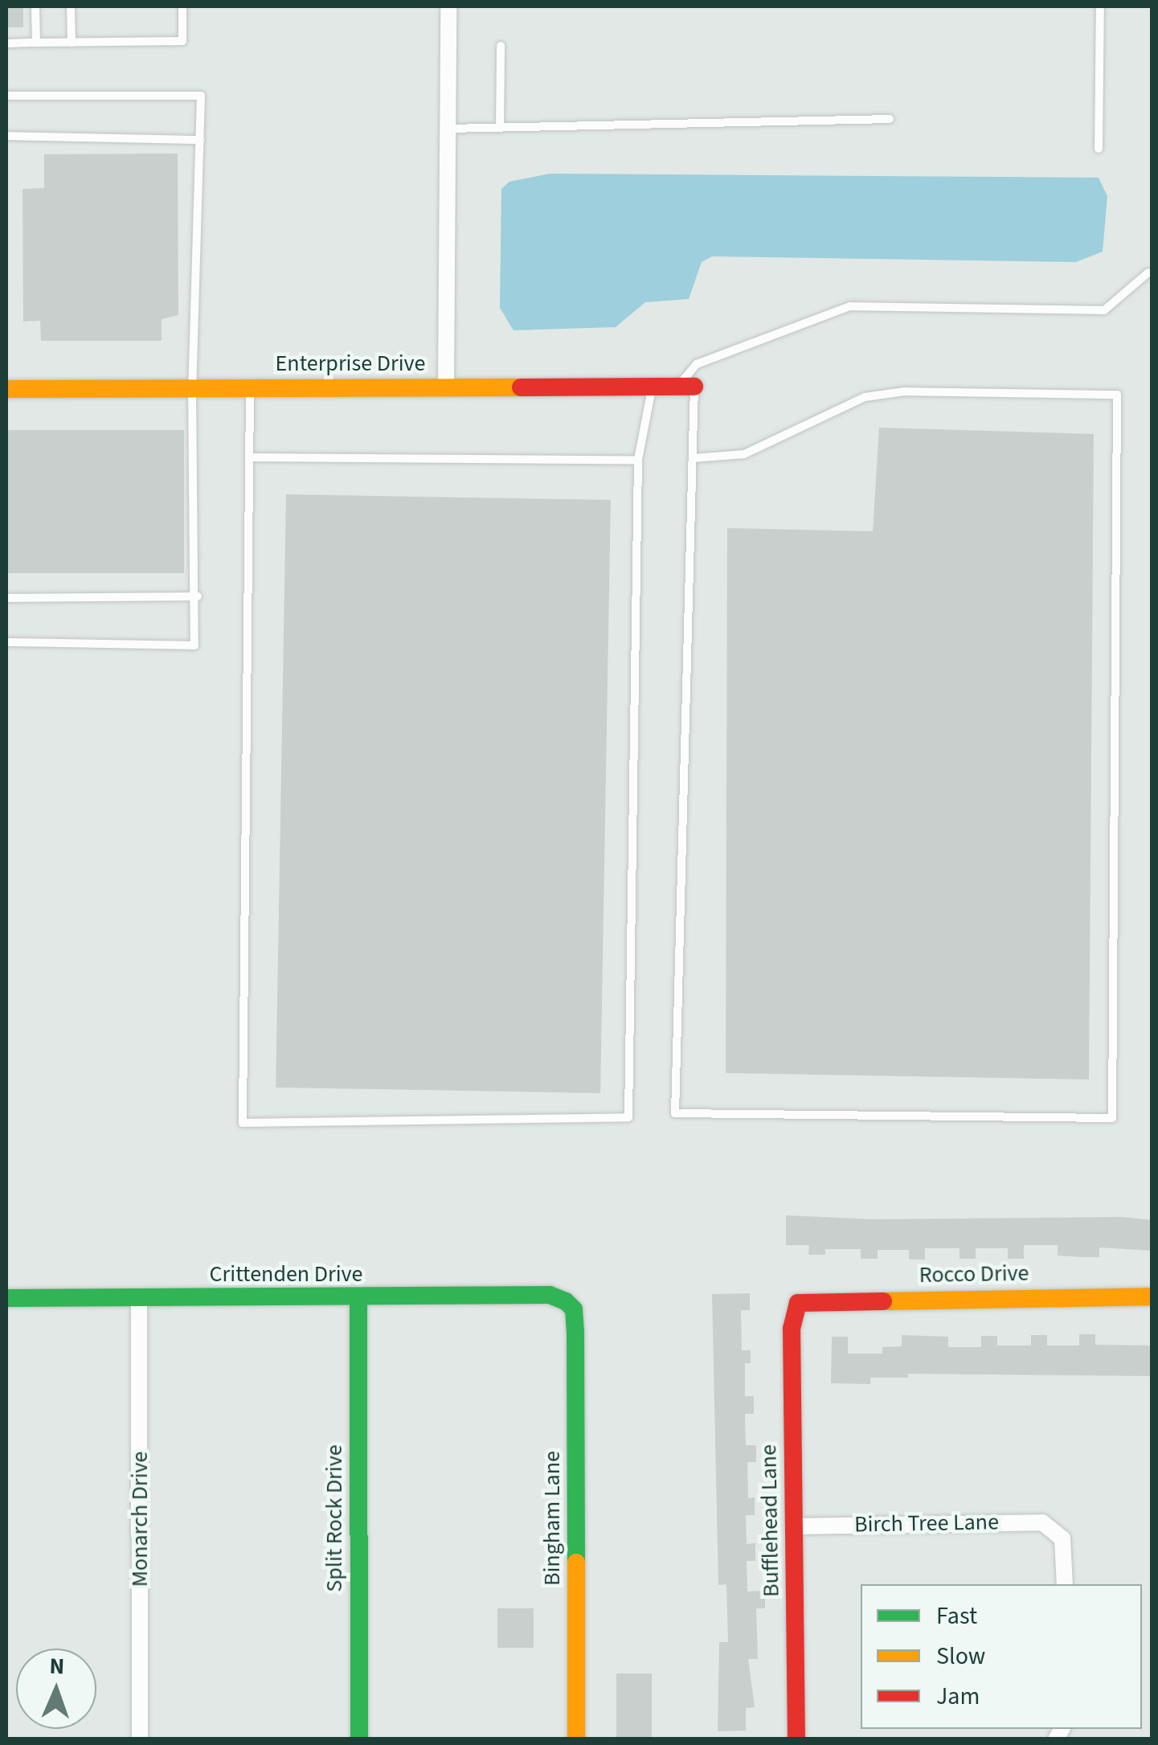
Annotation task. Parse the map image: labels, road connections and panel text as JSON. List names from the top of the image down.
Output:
{
  "streets": {
    "street": [
      "Enterprise Drive",
      "Crittenden Drive",
      "Rocco Drive",
      "Split Rock Drive",
      "Bingham Lane",
      "Monarch Drive",
      "Bufflehead Lane",
      "Birch Tree Lane"
    ]
  },
  "crossings": [
    ["Crittenden Drive", "Split Rock Drive"],
    ["Crittenden Drive", "Bingham Lane"],
    ["Crittenden Drive", "Monarch Drive"],
    ["Rocco Drive", "Bufflehead Lane"],
    ["Bufflehead Lane", "Birch Tree Lane"]
  ],
  "legend": ["Fast", "Slow", "Jam"],
  "north": "top"
}
